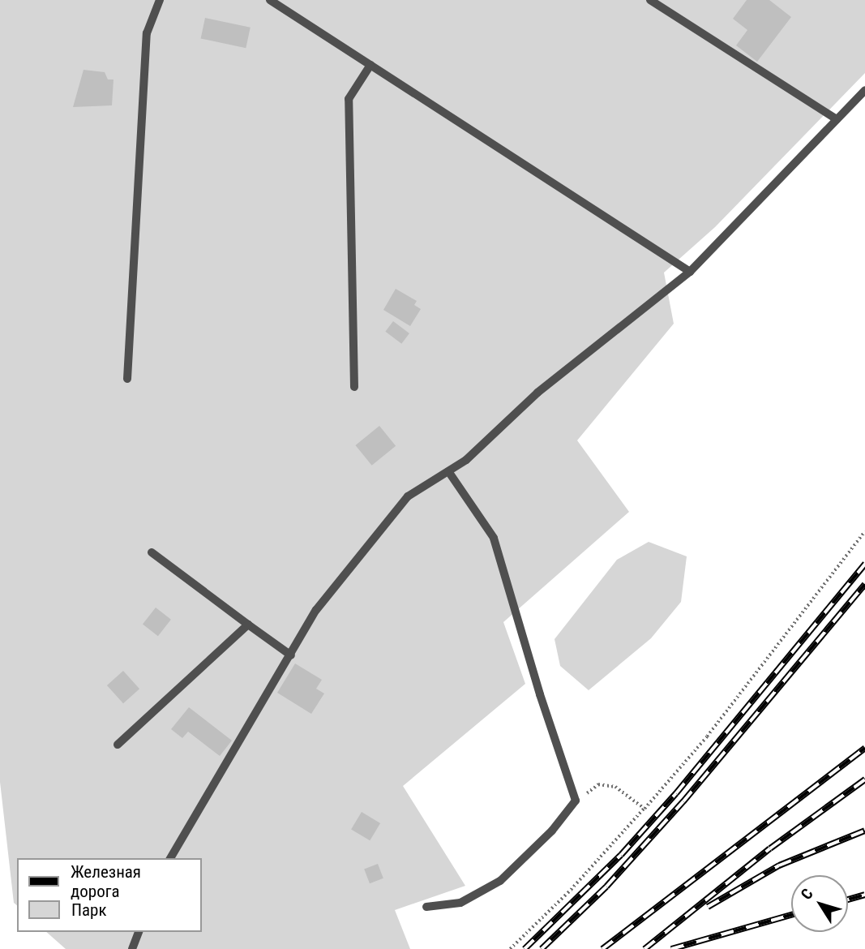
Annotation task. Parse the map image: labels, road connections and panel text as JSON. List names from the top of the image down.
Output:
{
  "legend": ["Железная дорога", "Парк"],
  "north": "top left"
}
